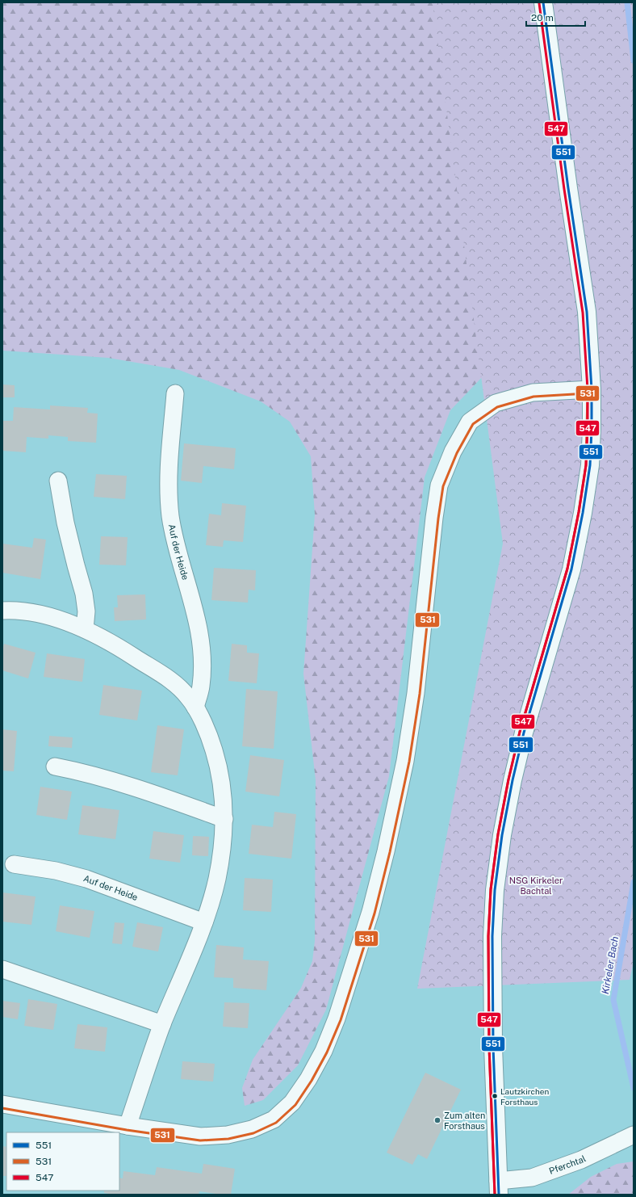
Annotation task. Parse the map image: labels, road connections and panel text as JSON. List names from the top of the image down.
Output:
{
  "streets": {
    "street": ["Auf der Heide", "Pferchtal"]
  },
  "water": ["Kirkeler Bach"],
  "parks": ["NSG Kirkeler Bachtal"],
  "places": ["Lautzkirchen Forsthaus", "Zum alten Forsthaus"],
  "lines": ["transit line 551", "transit line 547", "transit line 531"],
  "legend": ["551", "531", "547"],
  "scale_bar": "20 m"
}
